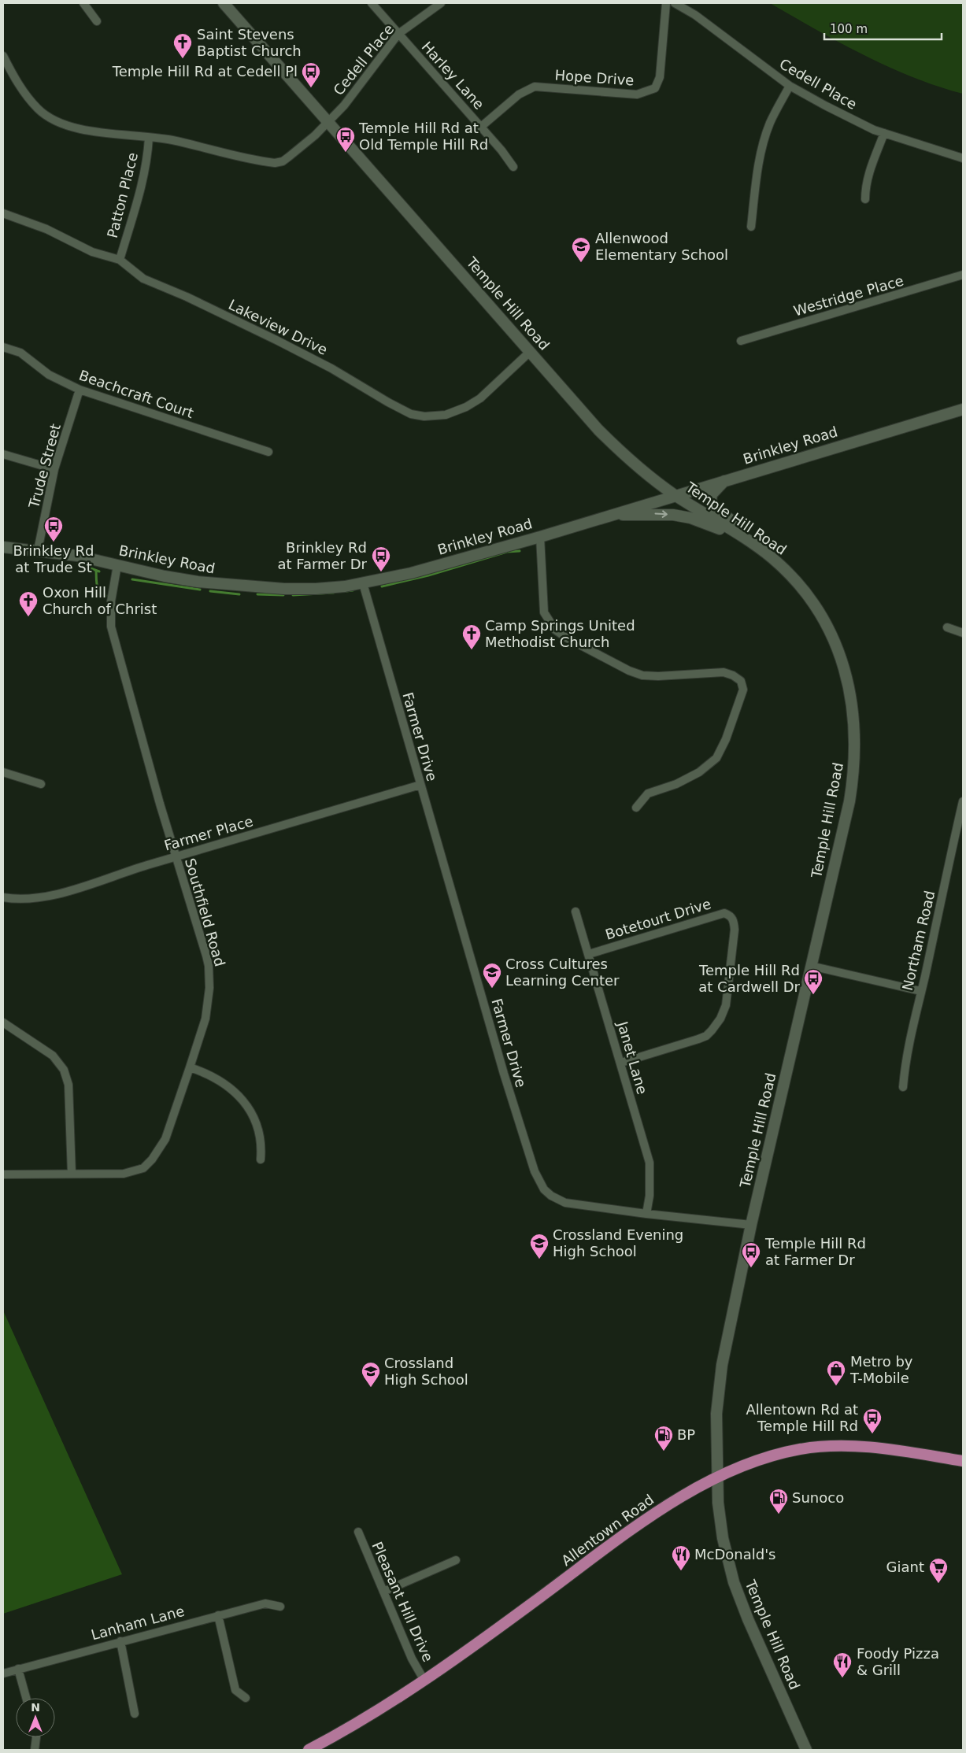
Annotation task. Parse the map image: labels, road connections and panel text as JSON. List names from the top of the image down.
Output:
{
  "streets": {
    "main road": ["Temple Hill Road", "Brinkley Road", "Allentown Road"],
    "street": [
      "Cedell Place",
      "Harley Lane",
      "Hope Drive",
      "Patton Place",
      "Westridge Place",
      "Lakeview Drive",
      "Beachcraft Court",
      "Trude Street",
      "Farmer Drive",
      "Farmer Place",
      "Southfield Road",
      "Botetourt Drive",
      "Northam Road",
      "Janet Lane",
      "Pleasant Hill Drive",
      "Lanham Lane"
    ]
  },
  "crossings": [
    ["Cedell Place", "Harley Lane"],
    ["Cedell Place", "Patton Place"],
    ["Cedell Place", "Temple Hill Road"],
    ["Harley Lane", "Hope Drive"],
    ["Patton Place", "Lakeview Drive"],
    ["Temple Hill Road", "Lakeview Drive"],
    ["Temple Hill Road", "Brinkley Road"],
    ["Temple Hill Road", "Farmer Drive"],
    ["Temple Hill Road", "Allentown Road"],
    ["Beachcraft Court", "Trude Street"],
    ["Brinkley Road", "Trude Street"],
    ["Brinkley Road", "Farmer Drive"],
    ["Brinkley Road", "Southfield Road"],
    ["Farmer Drive", "Farmer Place"],
    ["Farmer Drive", "Janet Lane"],
    ["Farmer Place", "Southfield Road"],
    ["Botetourt Drive", "Janet Lane"],
    ["Allentown Road", "Pleasant Hill Drive"]
  ],
  "places": {
    "church": ["Saint Stevens Baptist Church", "Oxon Hill Church of Christ", "Camp Springs United Methodist Church"],
    "bus stop": [
      "Temple Hill Rd at Cedell Pl",
      "Temple Hill Rd at Old Temple Hill Rd",
      "Brinkley Rd at Trude St",
      "Brinkley Rd at Farmer Dr",
      "Temple Hill Rd at Cardwell Dr",
      "Temple Hill Rd at Farmer Dr",
      "Allentown Rd at Temple Hill Rd"
    ],
    "school or university": [
      "Allenwood Elementary School",
      "Cross Cultures Learning Center",
      "Crossland Evening High School",
      "Crossland High School"
    ],
    "shop": ["Metro by T-Mobile"],
    "fuel station": ["BP", "Sunoco"],
    "restaurant": ["McDonald's", "Foody Pizza & Grill"],
    "supermarket": ["Giant"]
  },
  "scale_bar": "100 m",
  "north": "top"
}
